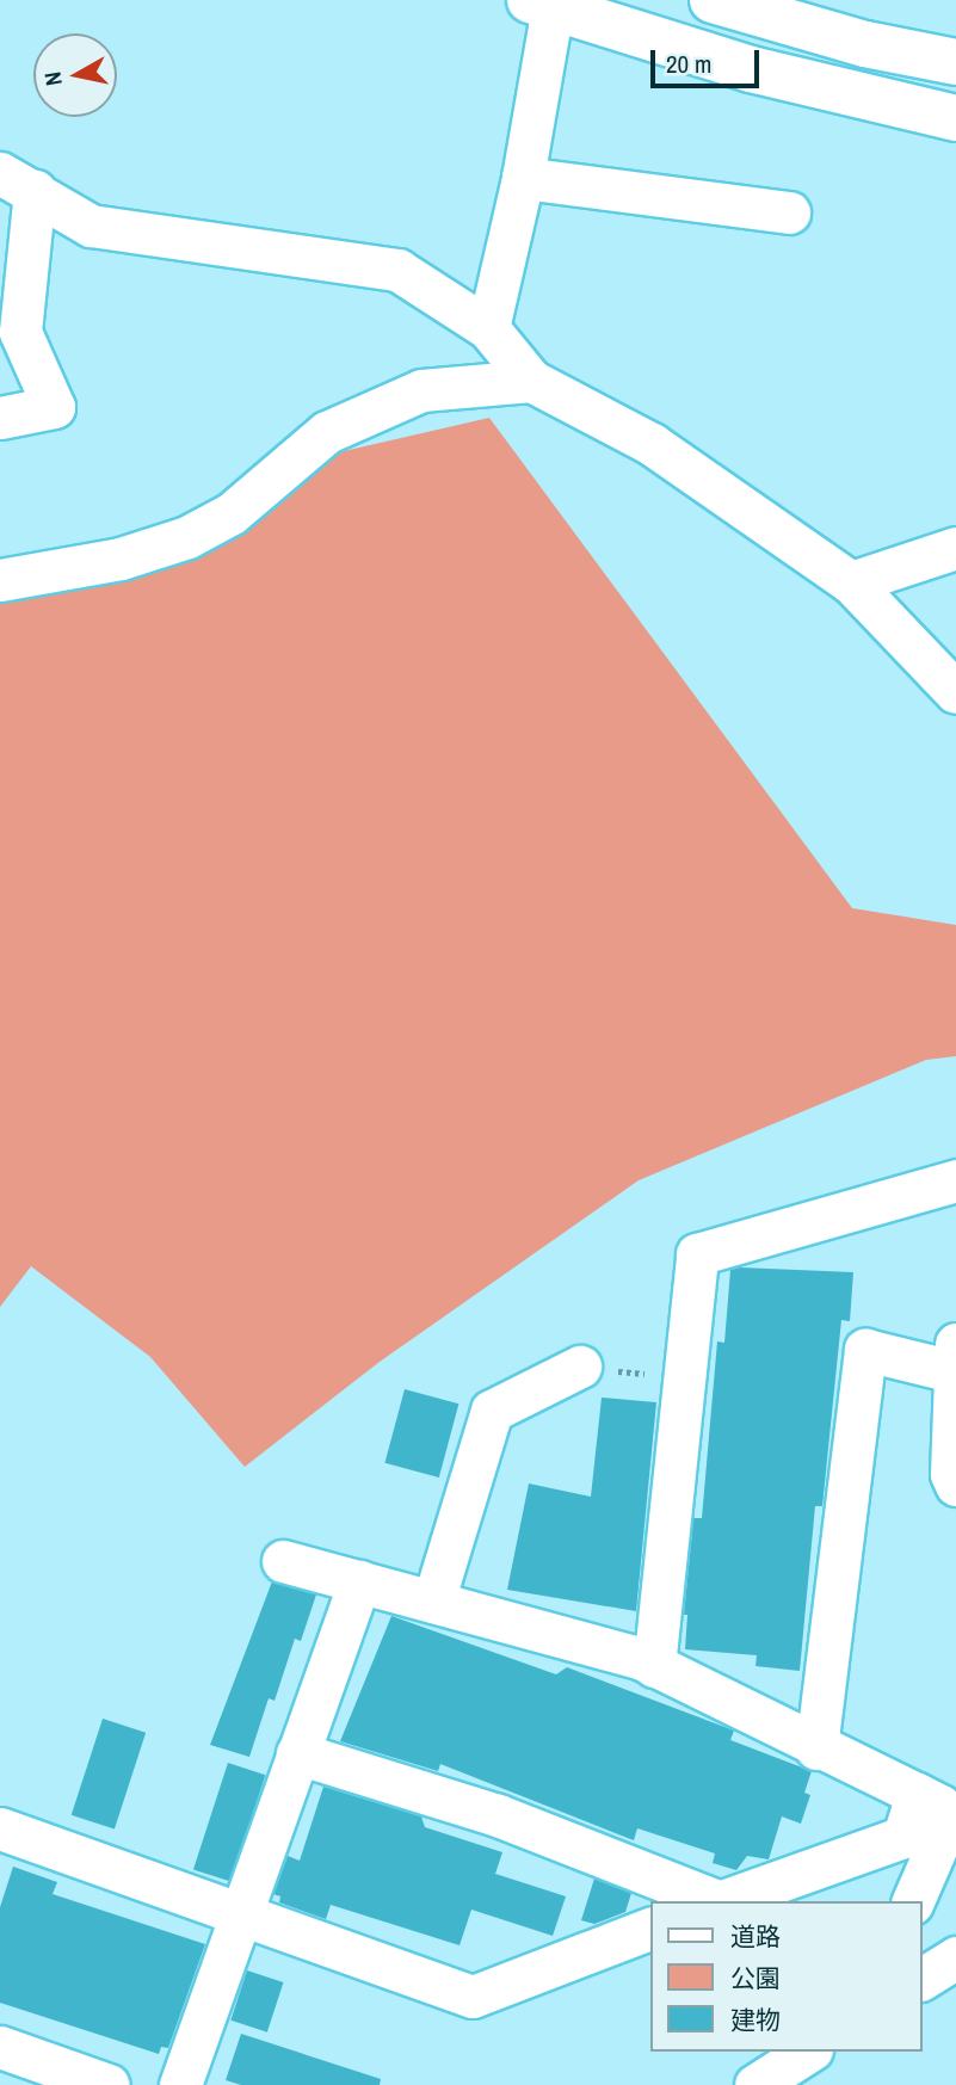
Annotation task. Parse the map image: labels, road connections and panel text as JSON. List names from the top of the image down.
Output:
{
  "legend": ["道路", "公園", "建物"],
  "scale_bar": "20 m",
  "north": "left"
}
